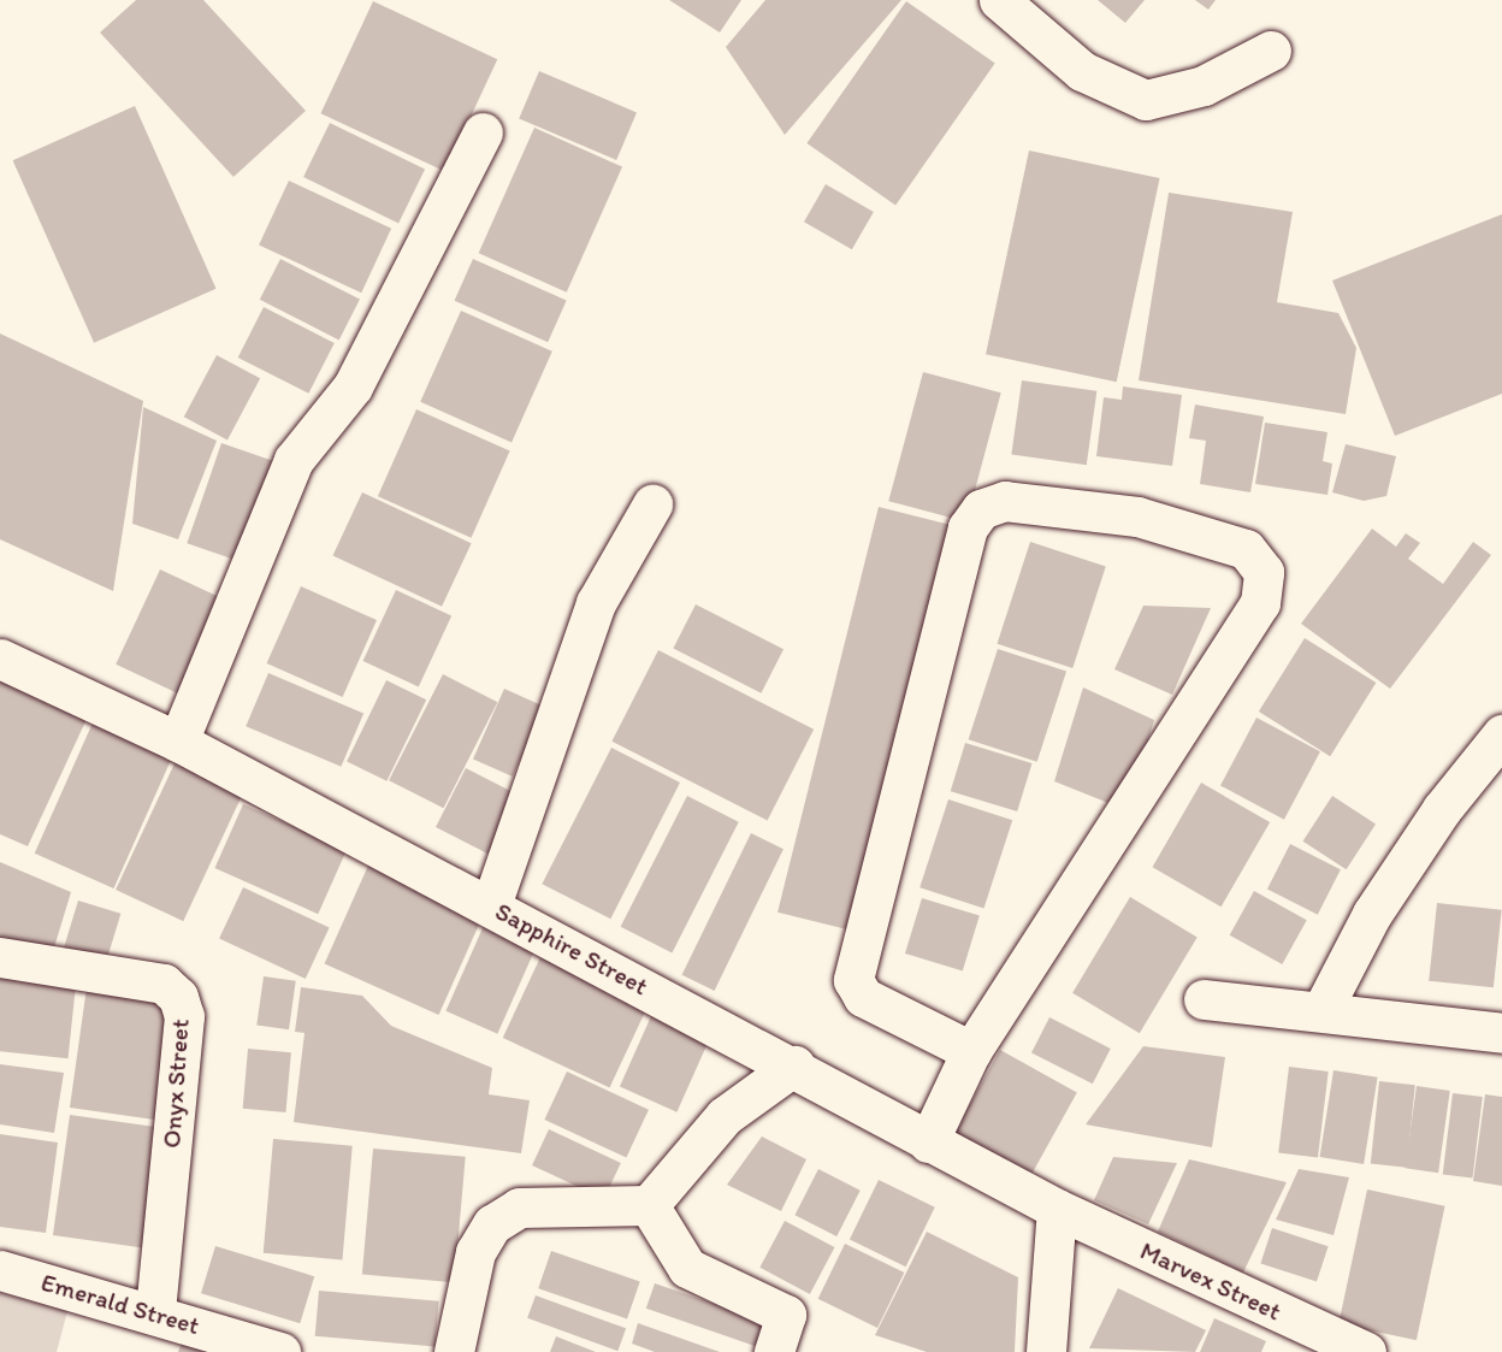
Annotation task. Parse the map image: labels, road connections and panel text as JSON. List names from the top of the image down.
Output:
{
  "streets": {
    "street": [
      "Sapphire Street",
      "Onyx Street",
      "Marvex Street",
      "Emerald Street"
    ]
  },
  "crossings": [
    ["Sapphire Street", "Marvex Street"],
    ["Onyx Street", "Emerald Street"]
  ]
}
